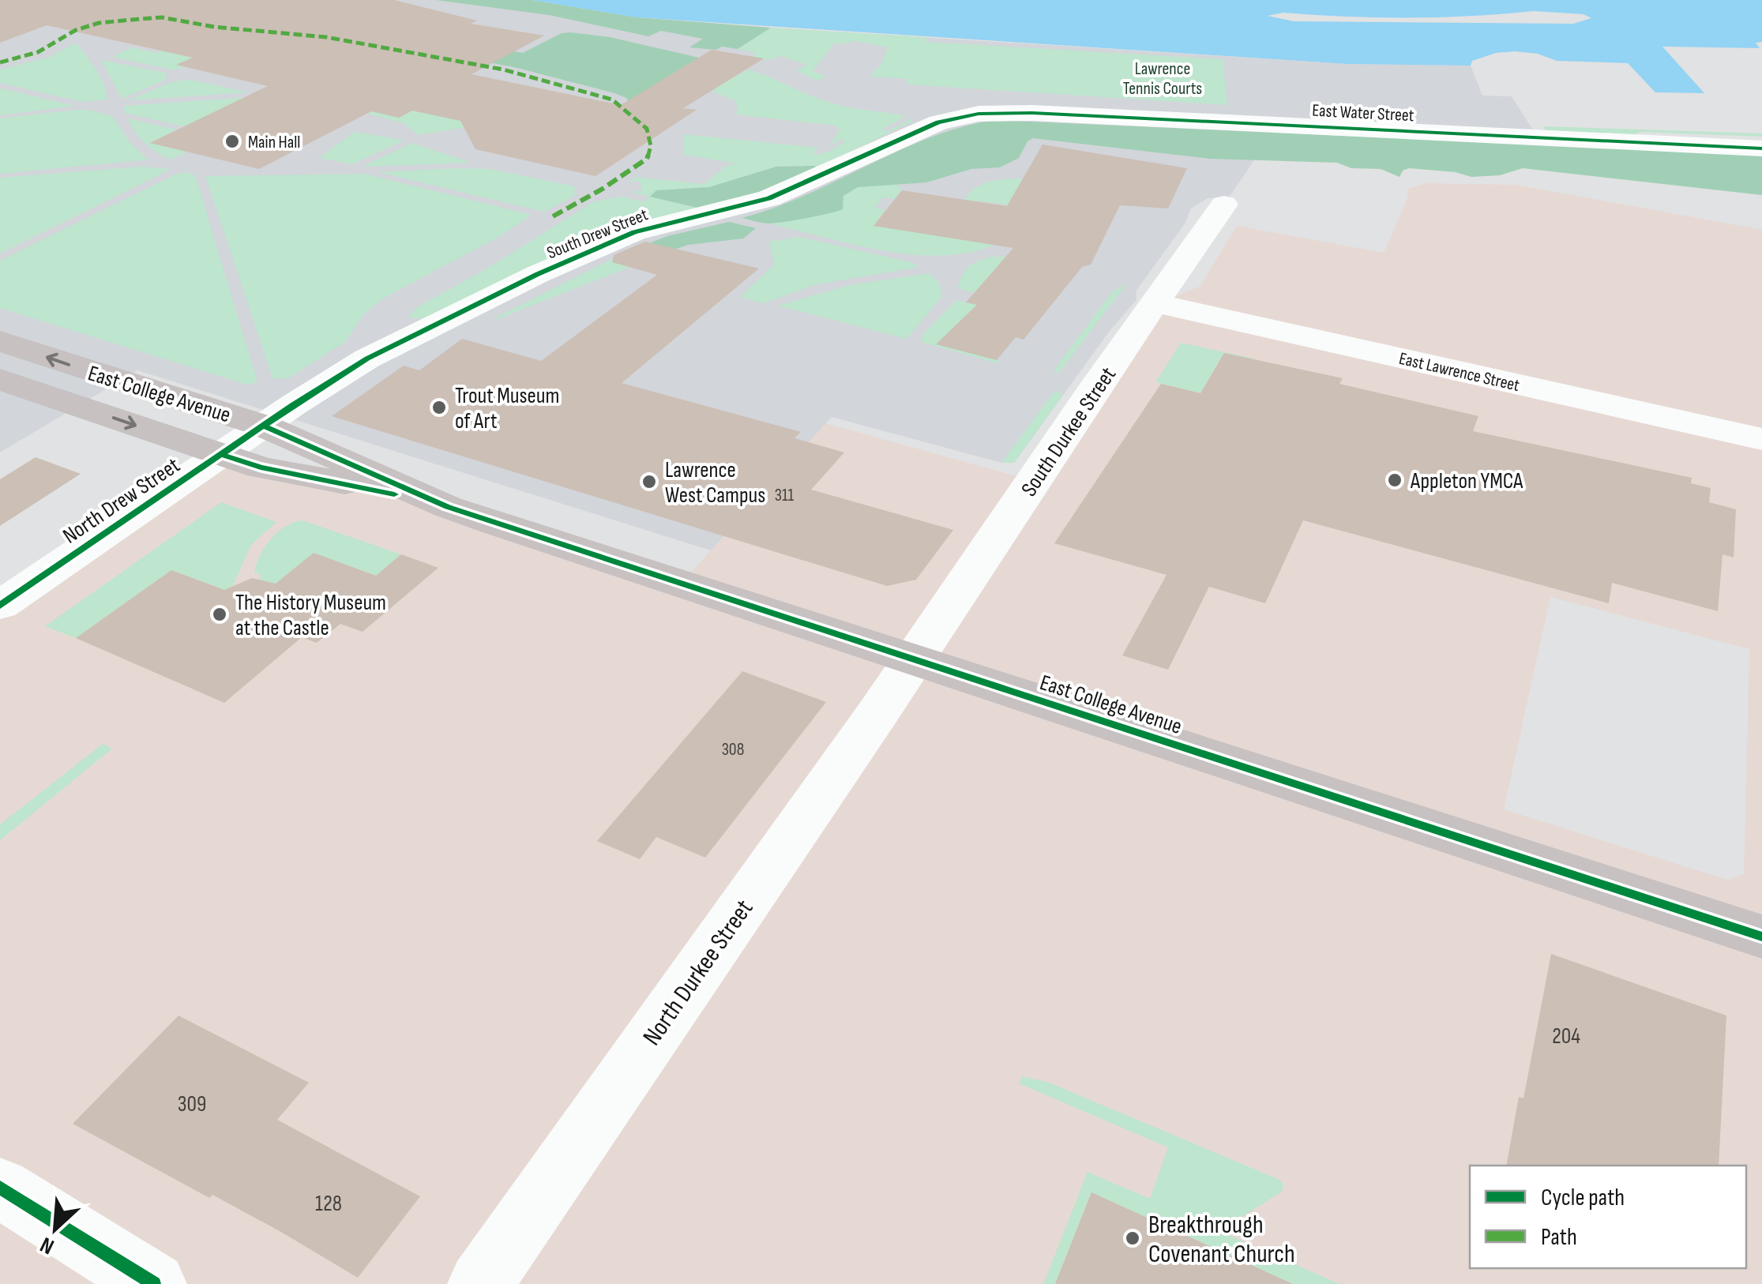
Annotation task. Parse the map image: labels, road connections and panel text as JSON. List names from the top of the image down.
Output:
{
  "streets": {
    "main road": ["East College Avenue"],
    "street": [
      "East Water Street",
      "South Drew Street",
      "East Lawrence Street",
      "South Durkee Street",
      "North Drew Street",
      "North Durkee Street"
    ]
  },
  "crossings": [
    ["East Water Street", "South Drew Street"],
    ["South Drew Street", "East College Avenue"],
    ["South Drew Street", "North Drew Street"],
    ["East Lawrence Street", "South Durkee Street"],
    ["East College Avenue", "South Durkee Street"],
    ["East College Avenue", "North Drew Street"],
    ["East College Avenue", "North Durkee Street"],
    ["South Durkee Street", "North Durkee Street"]
  ],
  "parks": ["Lawrence Tennis Courts"],
  "places": [
    "Main Hall",
    "Trout Museum of Art",
    "Appleton YMCA",
    "Lawrence West Campus",
    "The History Museum at the Castle",
    "Breakthrough Covenant Church"
  ],
  "house_numbers": [
    "311",
    "308",
    "204",
    "309",
    "128"
  ],
  "legend": ["Cycle path", "Path"],
  "north": "bottom left"
}
